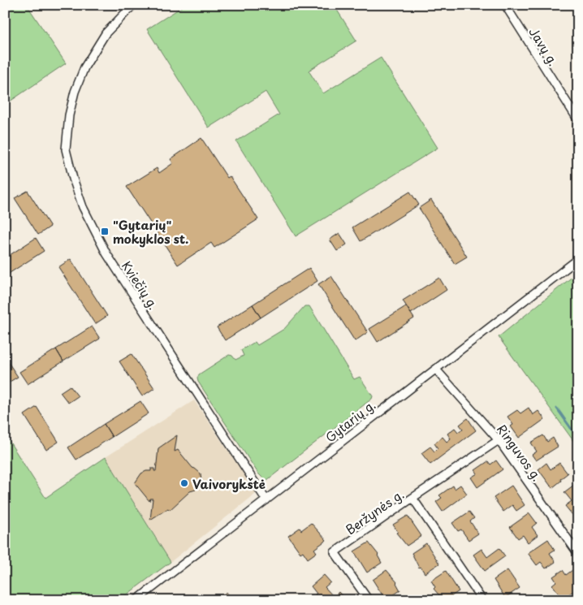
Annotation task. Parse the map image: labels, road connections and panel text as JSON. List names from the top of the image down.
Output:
{
  "streets": {
    "street": [
      "Javų g.",
      "Kviečių g.",
      "Gytarių g.",
      "Ringuvos g.",
      "Beržynės g."
    ]
  },
  "crossings": [
    ["Kviečių g.", "Gytarių g."],
    ["Gytarių g.", "Ringuvos g."]
  ],
  "places": {
    "transit": ["\"Gytarių\" mokyklos st."],
    "other": ["Vaivorykštė"]
  }
}
